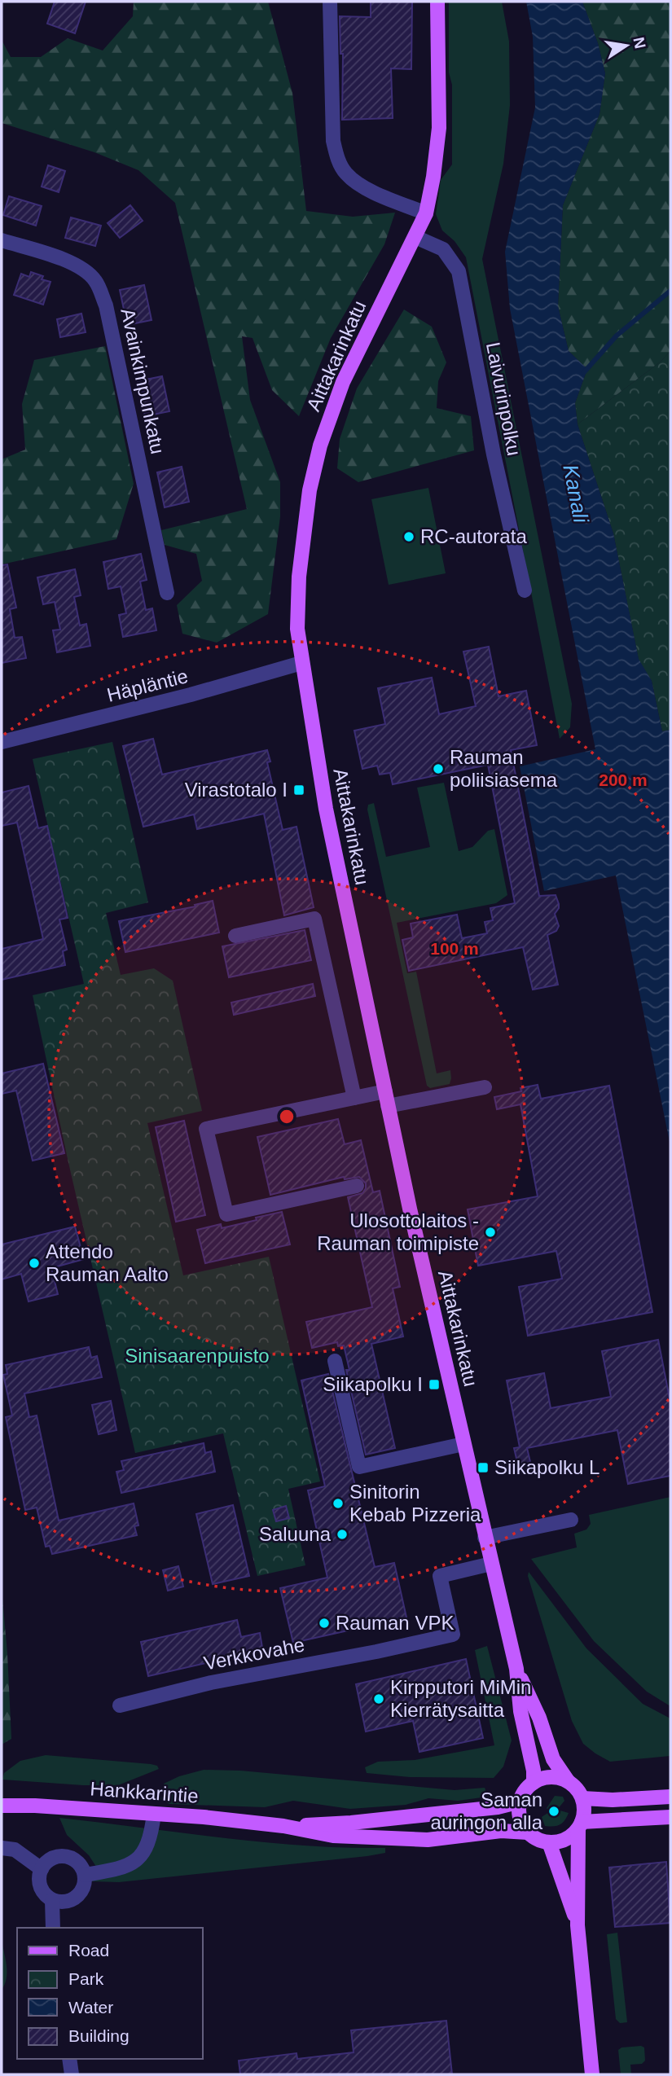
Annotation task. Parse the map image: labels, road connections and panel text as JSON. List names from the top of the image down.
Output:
{
  "streets": {
    "main road": ["Aittakarinkatu", "Hankkarintie"],
    "street": [
      "Avainkimpunkatu",
      "Laivurinpolku",
      "Häpläntie",
      "Verkkovahe"
    ]
  },
  "crossings": [
    ["Aittakarinkatu", "Laivurinpolku"],
    ["Aittakarinkatu", "Häpläntie"],
    ["Aittakarinkatu", "Verkkovahe"],
    ["Aittakarinkatu", "Hankkarintie"]
  ],
  "water": ["Kanali"],
  "parks": ["Sinisaarenpuisto"],
  "places": {
    "other": [
      "RC-autorata",
      "Rauman poliisiasema",
      "Ulosottolaitos - Rauman toimipiste",
      "Attendo Rauman Aalto",
      "Sinitorin Kebab Pizzeria",
      "Saluuna",
      "Rauman VPK",
      "Kirpputori MiMin Kierrätysaitta",
      "Saman auringon alla"
    ],
    "transit": ["Virastotalo I", "Siikapolku I", "Siikapolku L"]
  },
  "legend": [
    "Road",
    "Park",
    "Water",
    "Building"
  ],
  "north": "right",
  "rings": ["200 m", "100 m"]
}
